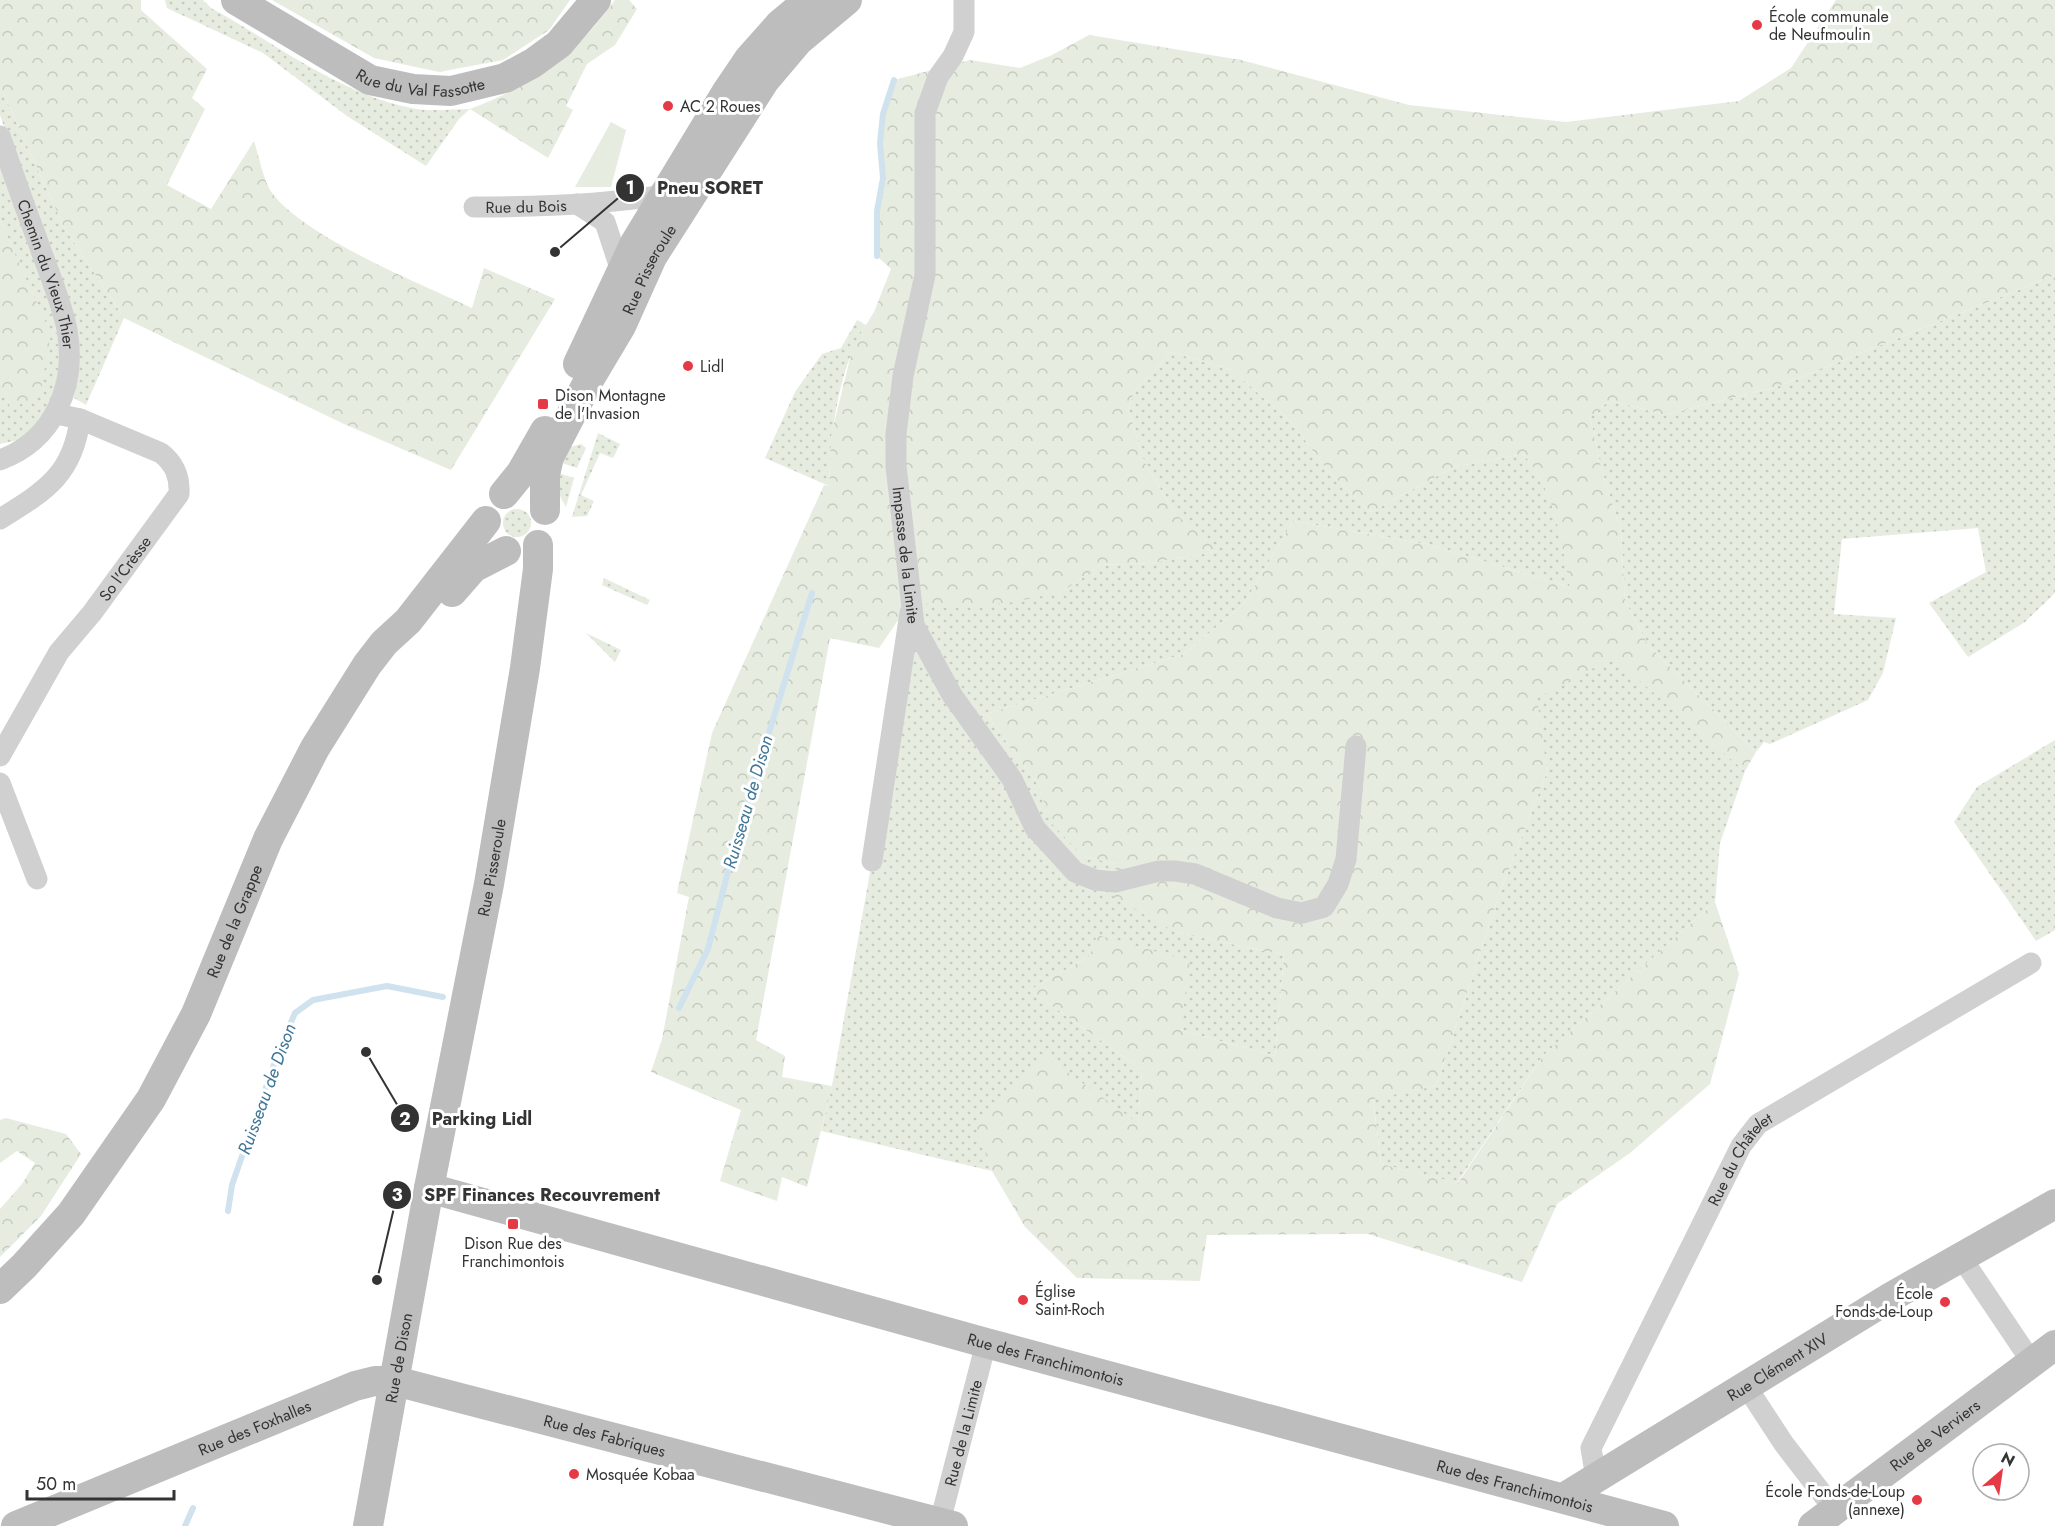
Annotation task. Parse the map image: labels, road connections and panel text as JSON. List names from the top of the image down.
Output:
{
  "streets": {
    "street": [
      "Rue du Val Fassotte",
      "Rue du Bois",
      "Rue Pisseroule",
      "Chemin du Vieux Thier",
      "Impasse de la Limite",
      "So l'Crèsse",
      "Rue de la Grappe",
      "Rue du Châtelet",
      "Rue de Dison",
      "Rue des Franchimontois",
      "Rue Clément XIV",
      "Rue des Foxhalles",
      "Rue de la Limite",
      "Rue de Verviers",
      "Rue des Fabriques"
    ]
  },
  "crossings": [
    ["Rue du Bois", "Rue Pisseroule"],
    ["Rue Pisseroule", "Rue de la Grappe"],
    ["Rue Pisseroule", "Rue de Dison"],
    ["Rue Pisseroule", "Rue des Franchimontois"],
    ["Chemin du Vieux Thier", "So l'Crèsse"],
    ["Rue du Châtelet", "Rue Clément XIV"],
    ["Rue de Dison", "Rue des Franchimontois"],
    ["Rue de Dison", "Rue des Foxhalles"],
    ["Rue de Dison", "Rue des Fabriques"],
    ["Rue des Franchimontois", "Rue Clément XIV"],
    ["Rue des Franchimontois", "Rue de la Limite"],
    ["Rue des Foxhalles", "Rue des Fabriques"],
    ["Rue de la Limite", "Rue des Fabriques"]
  ],
  "water": ["Ruisseau de Dison"],
  "places": {
    "other": [
      "École communale de Neufmoulin",
      "AC 2 Roues",
      "Pneu SORET",
      "Lidl",
      "Parking Lidl",
      "SPF Finances Recouvrement",
      "Église Saint-Roch",
      "École Fonds-de-Loup",
      "Mosquée Kobaa",
      "École Fonds-de-Loup (annexe)"
    ],
    "transit": ["Dison Montagne de l'Invasion", "Dison Rue des Franchimontois"]
  },
  "scale_bar": "50 m",
  "north": "top right"
}
